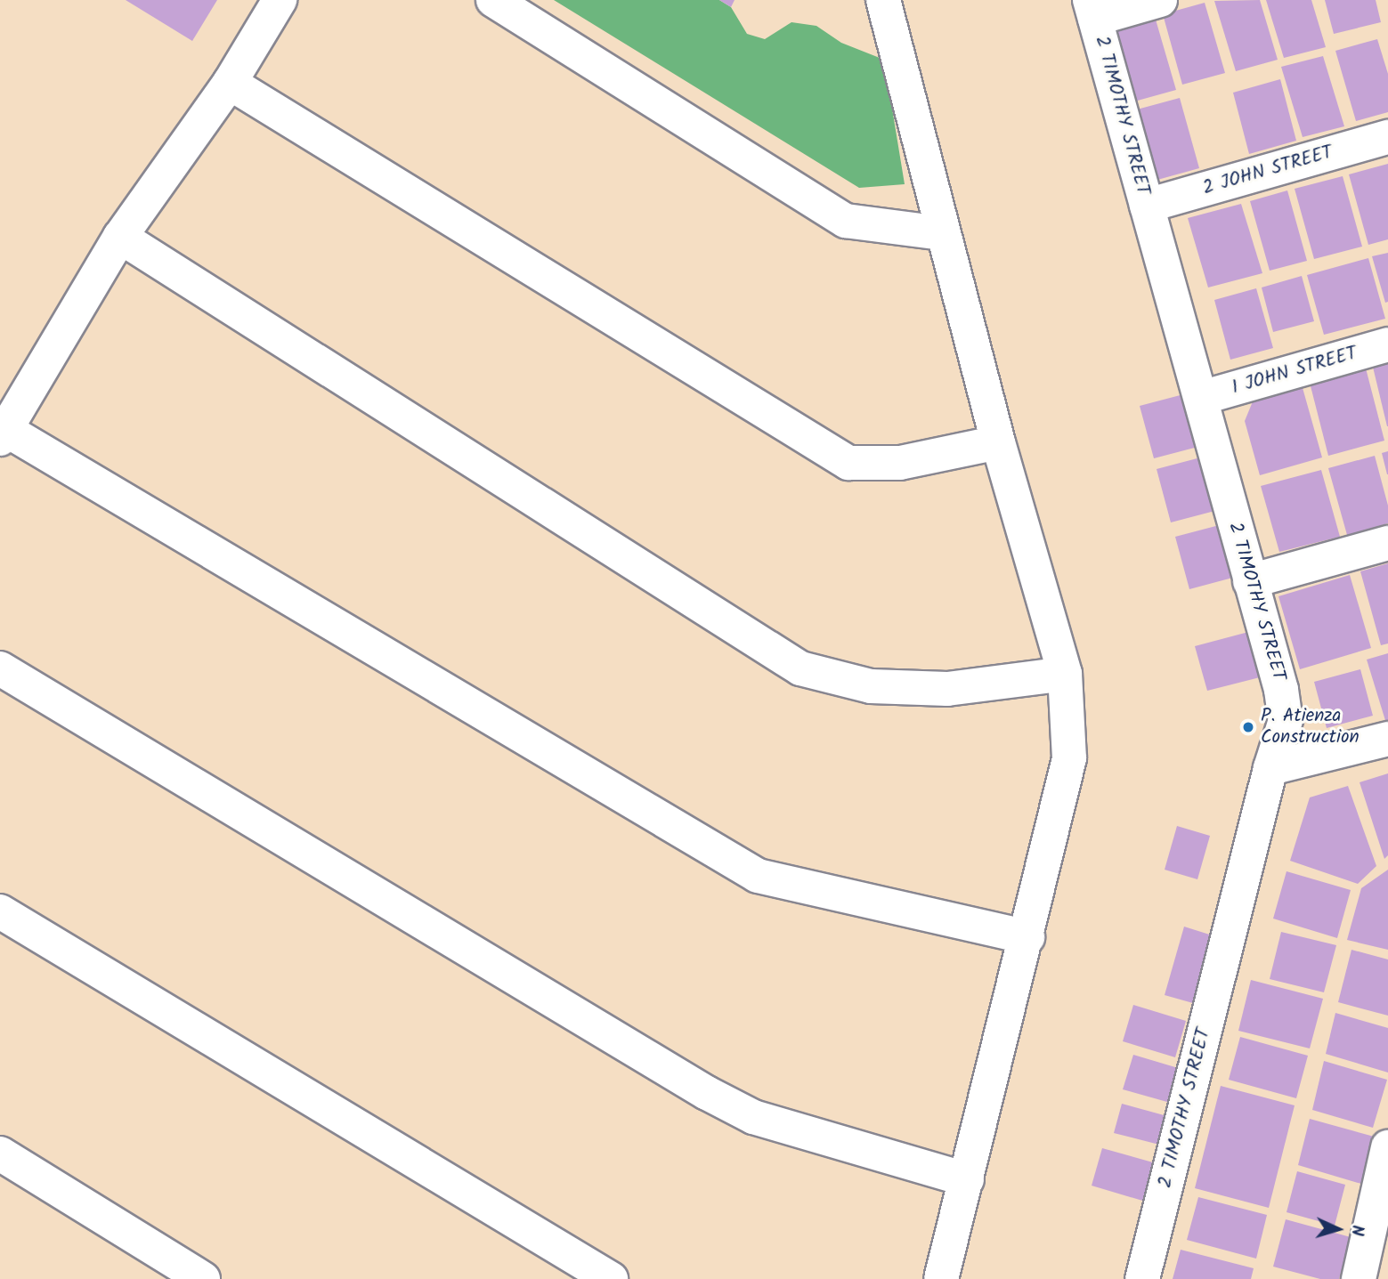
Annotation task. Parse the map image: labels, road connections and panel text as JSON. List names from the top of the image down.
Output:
{
  "streets": {
    "street": ["2 TIMOTHY STREET", "2 JOHN STREET", "1 JOHN STREET"]
  },
  "crossings": [
    ["2 TIMOTHY STREET", "2 JOHN STREET"],
    ["2 TIMOTHY STREET", "1 JOHN STREET"]
  ],
  "places": ["P. Atienza Construction"],
  "north": "right"
}
